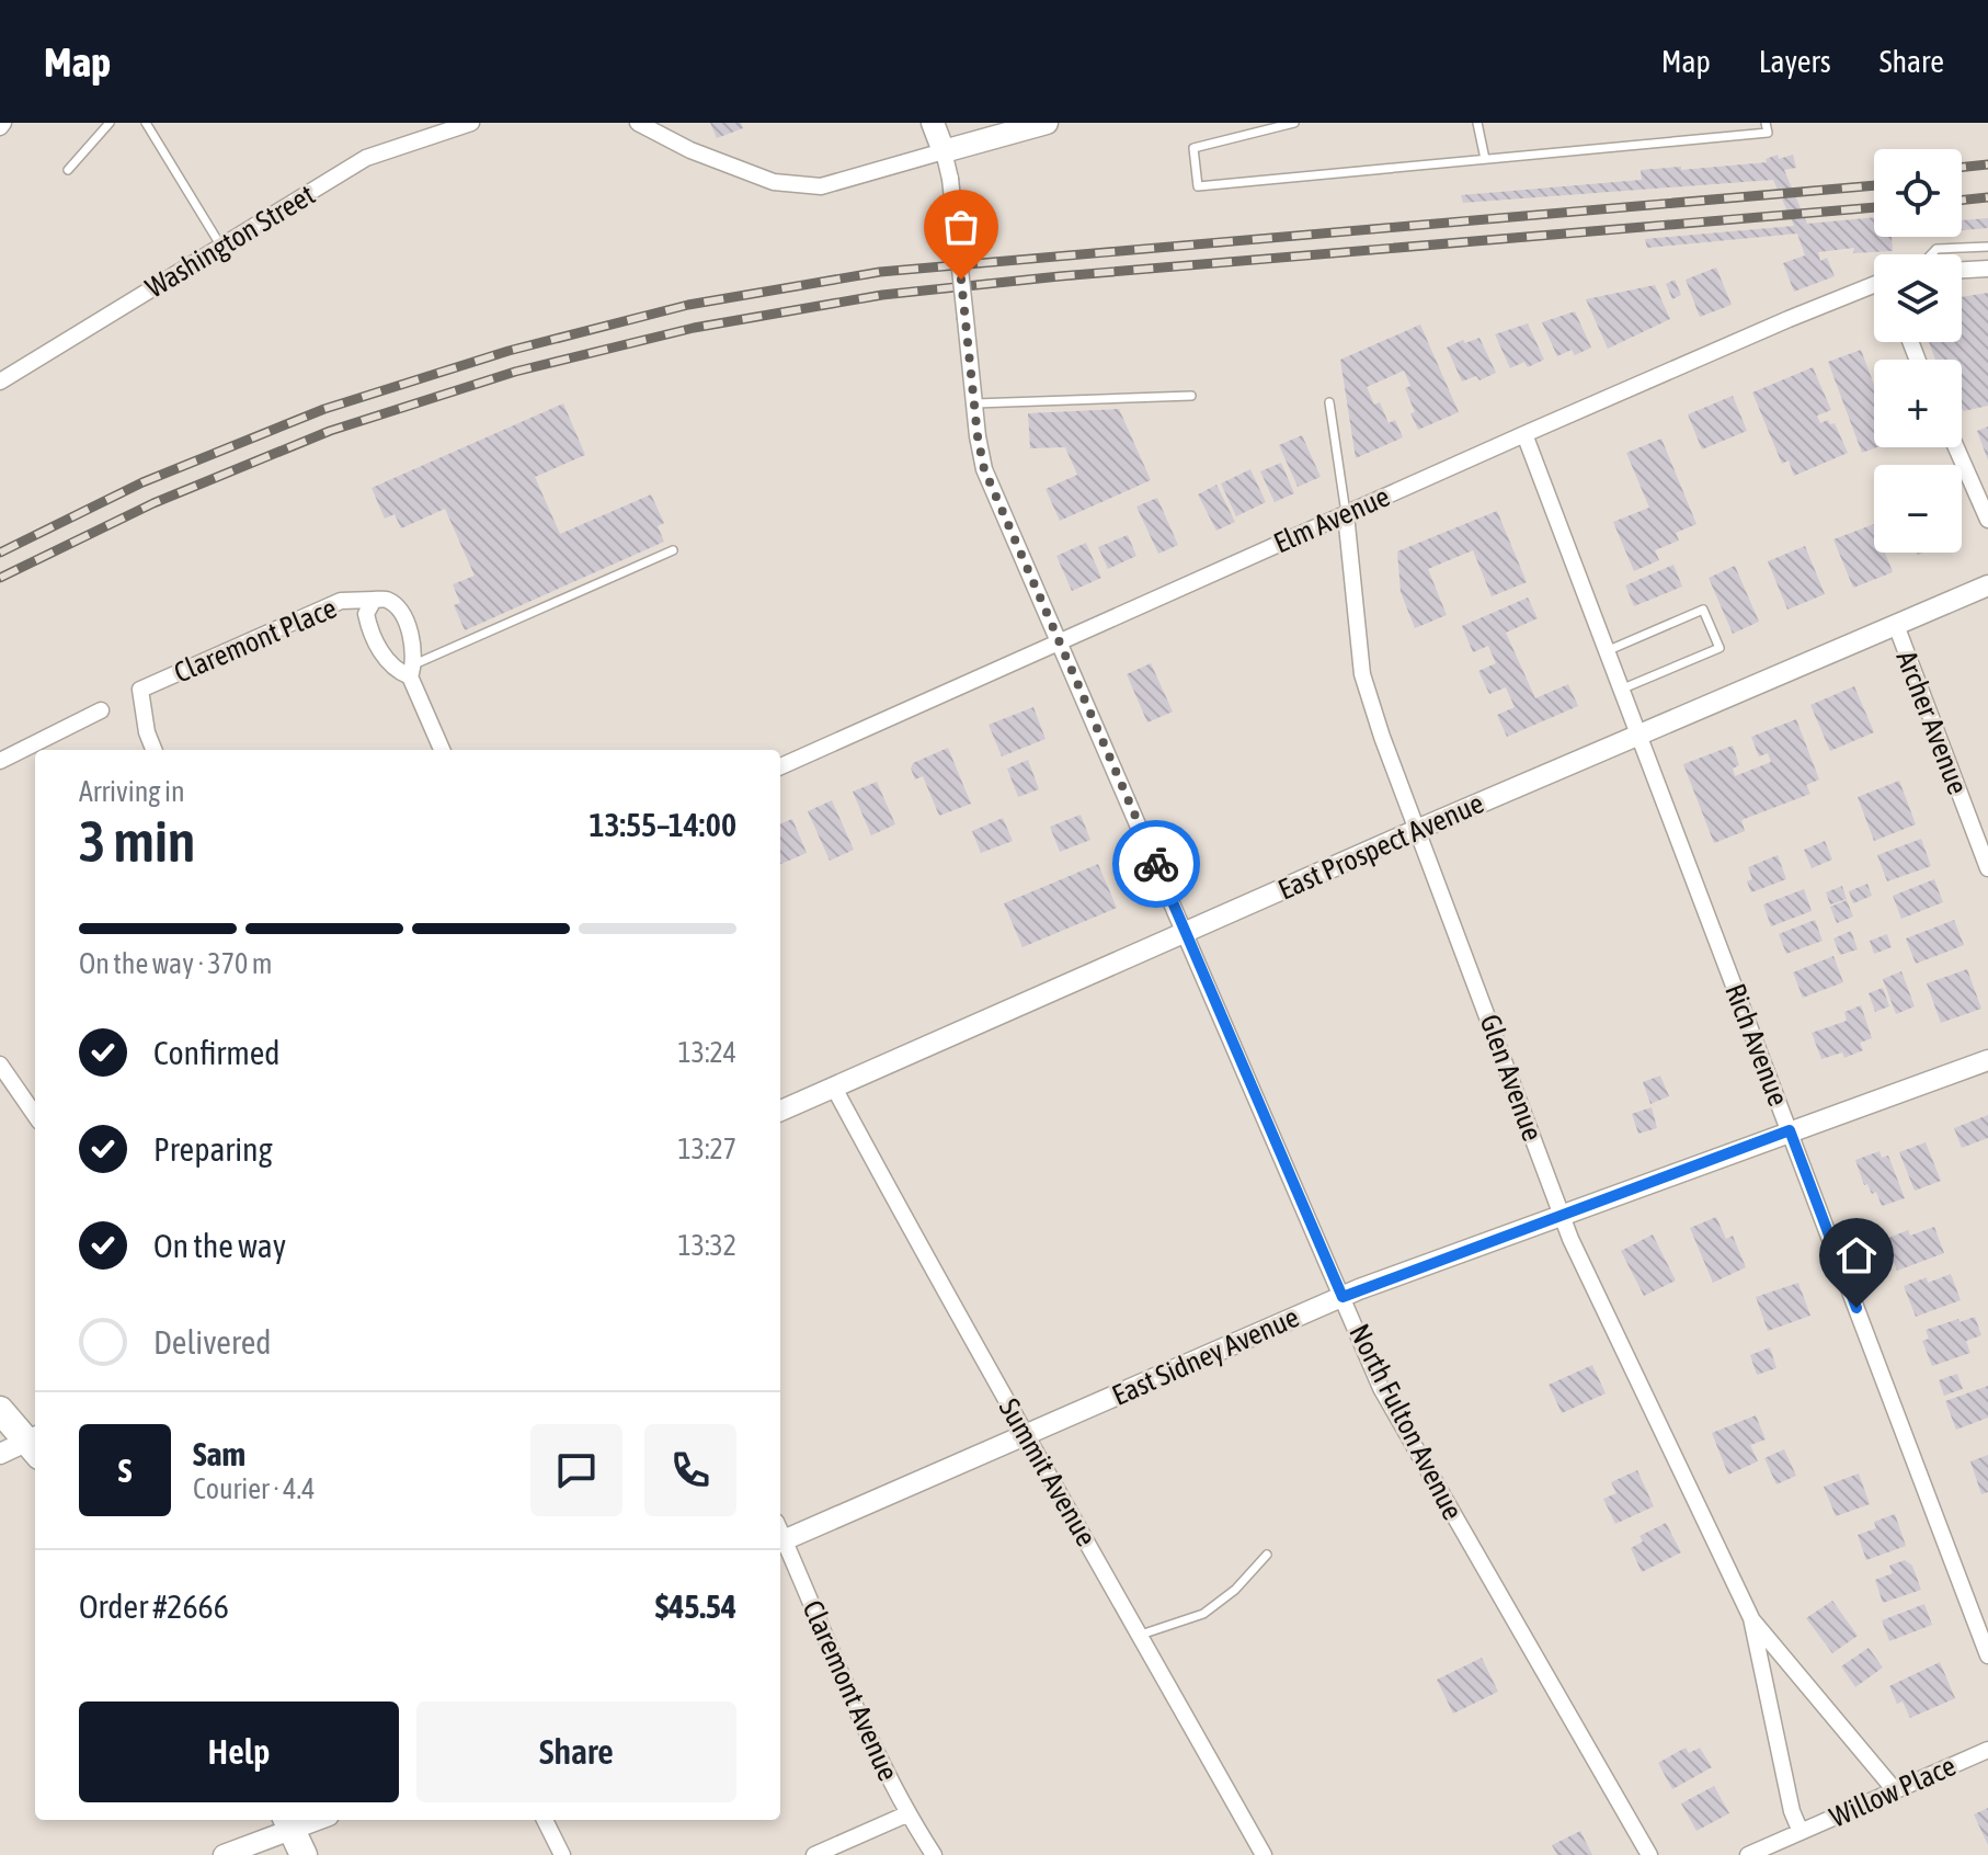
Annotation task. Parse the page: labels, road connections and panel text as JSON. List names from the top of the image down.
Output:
{
  "streets": {
    "street": [
      "Washington Street",
      "Elm Avenue",
      "Claremont Place",
      "Archer Avenue",
      "East Prospect Avenue",
      "Rich Avenue",
      "Glen Avenue",
      "East Sidney Avenue",
      "North Fulton Avenue",
      "Summit Avenue",
      "Claremont Avenue",
      "Willow Place"
    ]
  },
  "crossings": [
    ["Elm Avenue", "Rich Avenue"],
    ["Elm Avenue", "Glen Avenue"],
    ["Elm Avenue", "North Fulton Avenue"],
    ["Archer Avenue", "East Prospect Avenue"],
    ["East Prospect Avenue", "Rich Avenue"],
    ["East Prospect Avenue", "Glen Avenue"],
    ["East Prospect Avenue", "North Fulton Avenue"],
    ["East Prospect Avenue", "Summit Avenue"],
    ["Rich Avenue", "East Sidney Avenue"],
    ["Glen Avenue", "East Sidney Avenue"],
    ["Glen Avenue", "Willow Place"],
    ["East Sidney Avenue", "North Fulton Avenue"],
    ["East Sidney Avenue", "Summit Avenue"]
  ],
  "page": {
    "header": "Map",
    "nav": ["Map", "Layers", "Share"],
    "map_buttons": ["+", "−"],
    "heading": ["3 min", "Arriving in", "13:55–14:00"],
    "panel": [
      "Sam",
      "Courier · 4.4",
      "Order #2666",
      "$45.54"
    ],
    "bar": "On the way · 370 m",
    "list": [
      ["Confirmed", "13:24"],
      ["Preparing", "13:27"],
      ["On the way", "13:32"],
      "Delivered"
    ],
    "round": "S",
    "buttons": ["Help", "Share"]
  }
}
